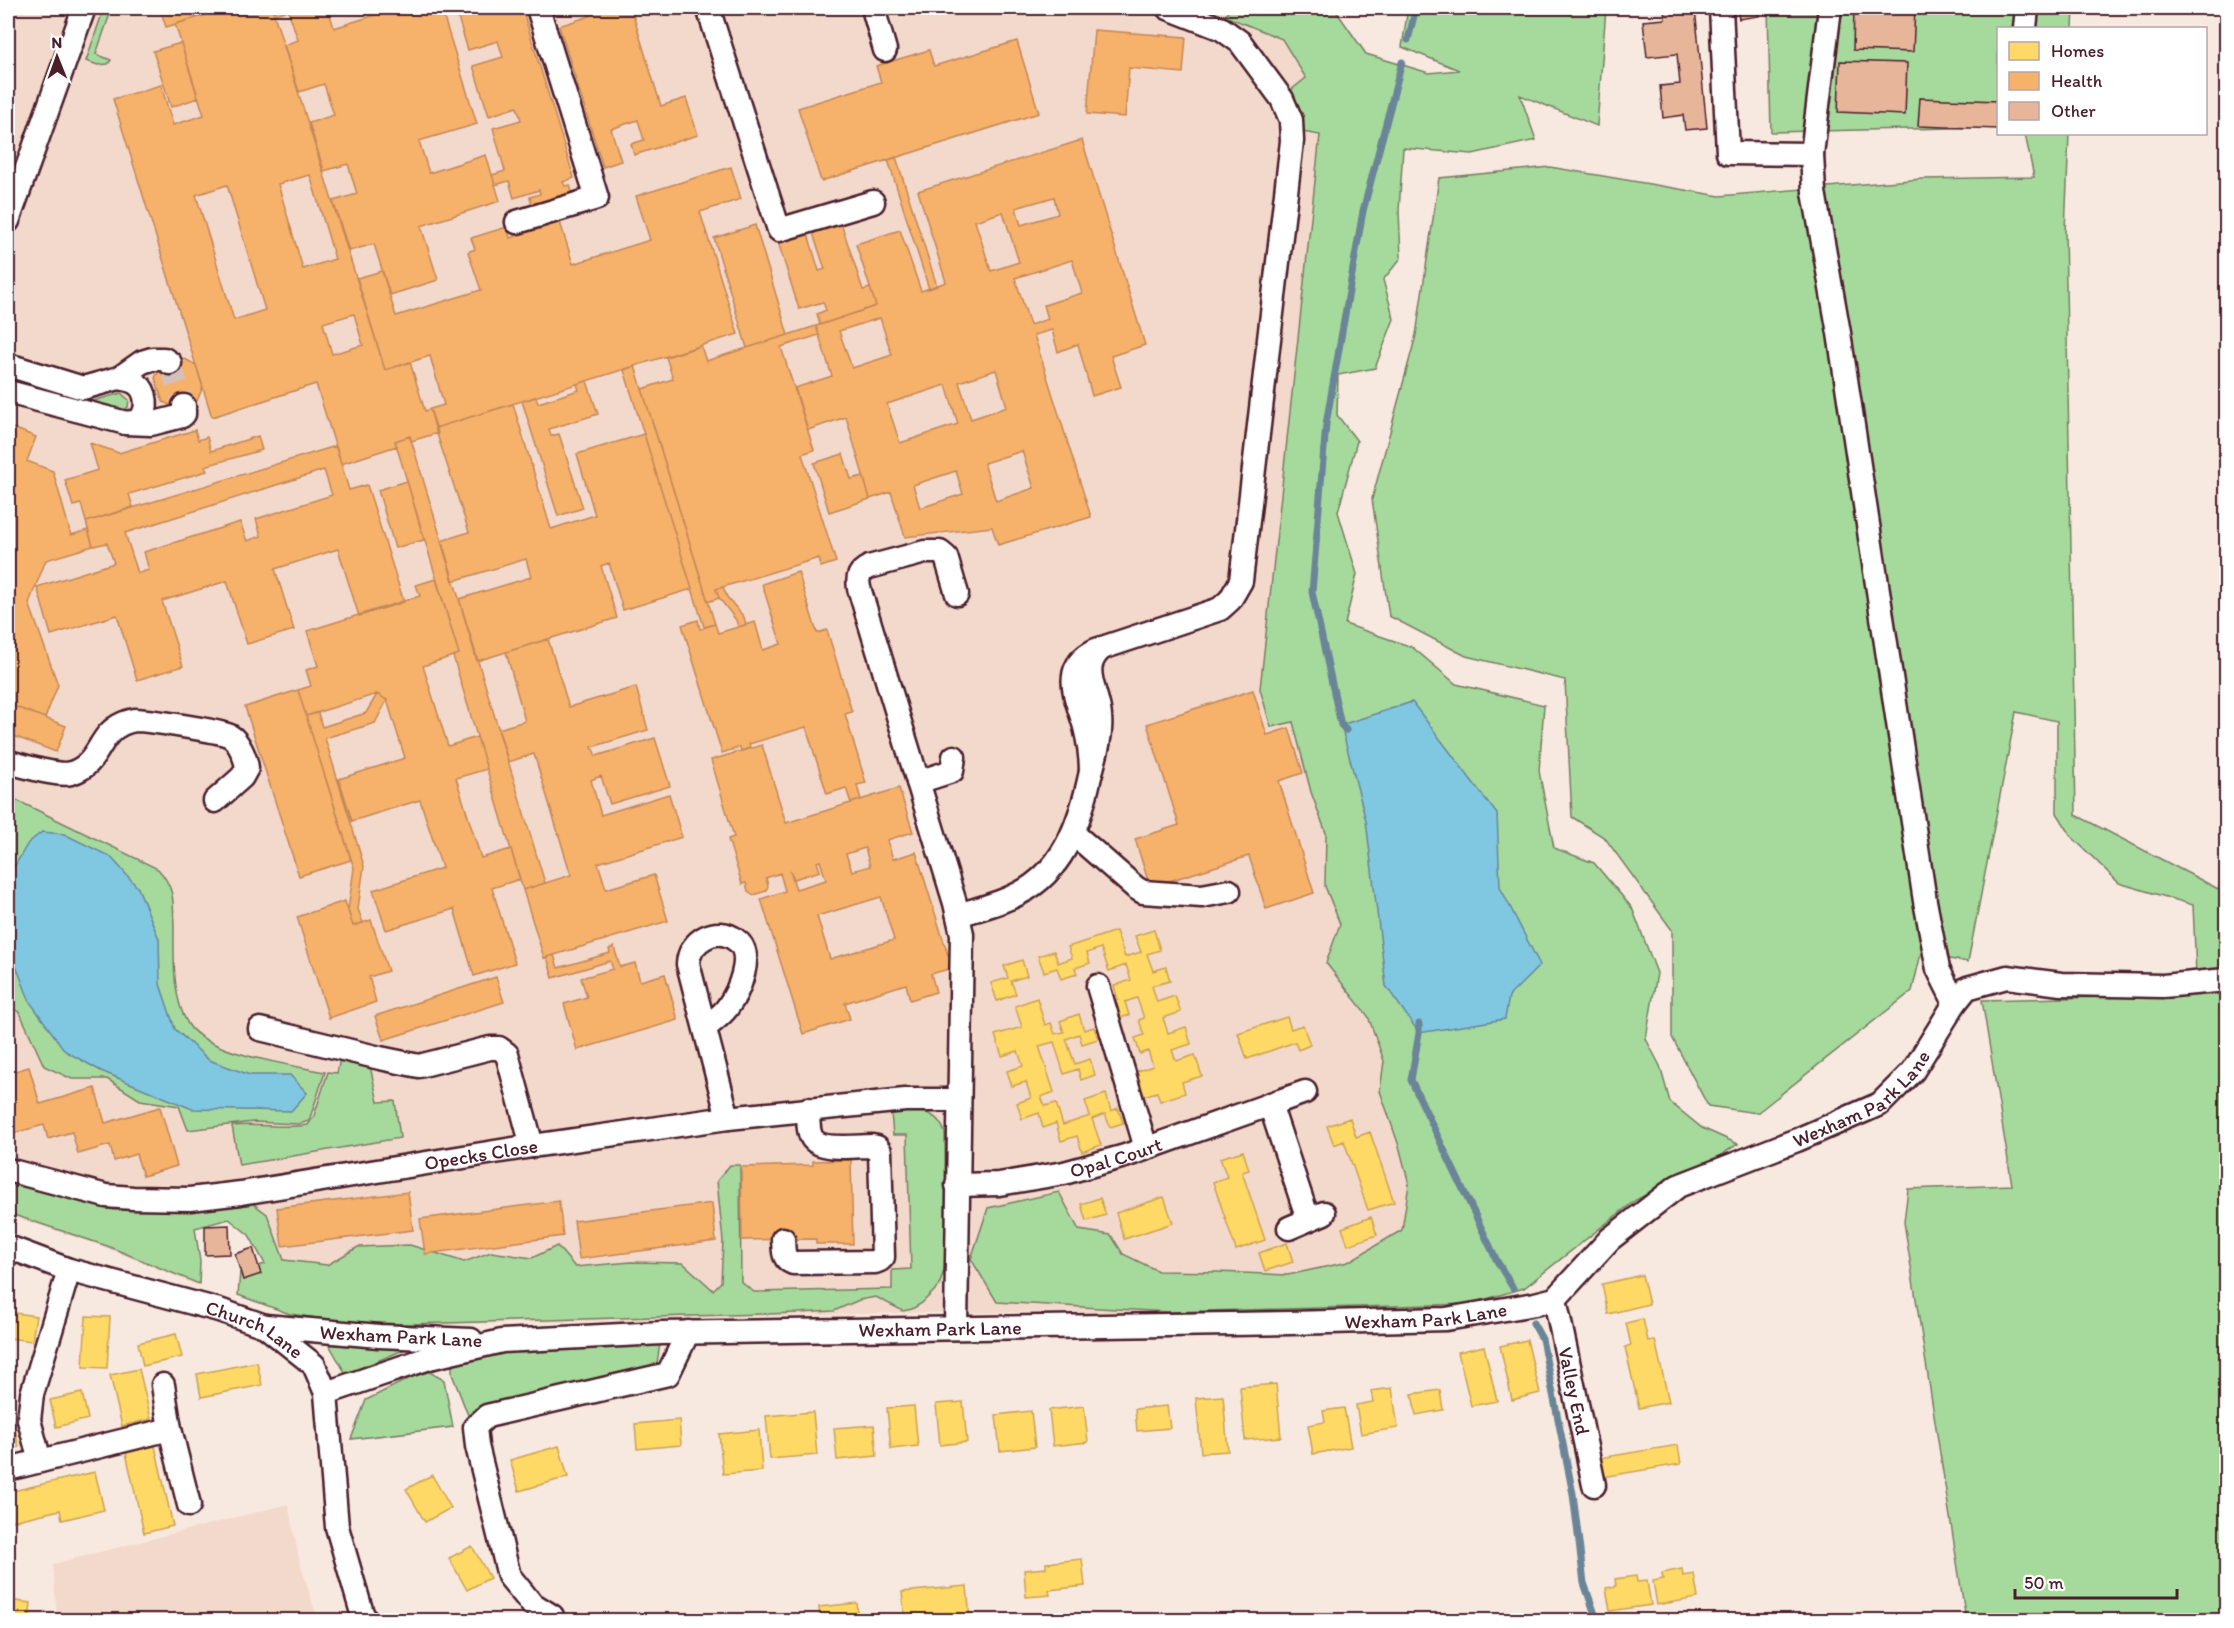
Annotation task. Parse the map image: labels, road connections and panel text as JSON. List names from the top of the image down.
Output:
{
  "streets": {
    "street": [
      "Wexham Park Lane",
      "Opecks Close",
      "Opal Court",
      "Church Lane",
      "Valley End"
    ]
  },
  "crossings": [
    ["Wexham Park Lane", "Church Lane"],
    ["Wexham Park Lane", "Valley End"]
  ],
  "legend": ["Homes", "Health", "Other"],
  "scale_bar": "50 m",
  "north": "top"
}
